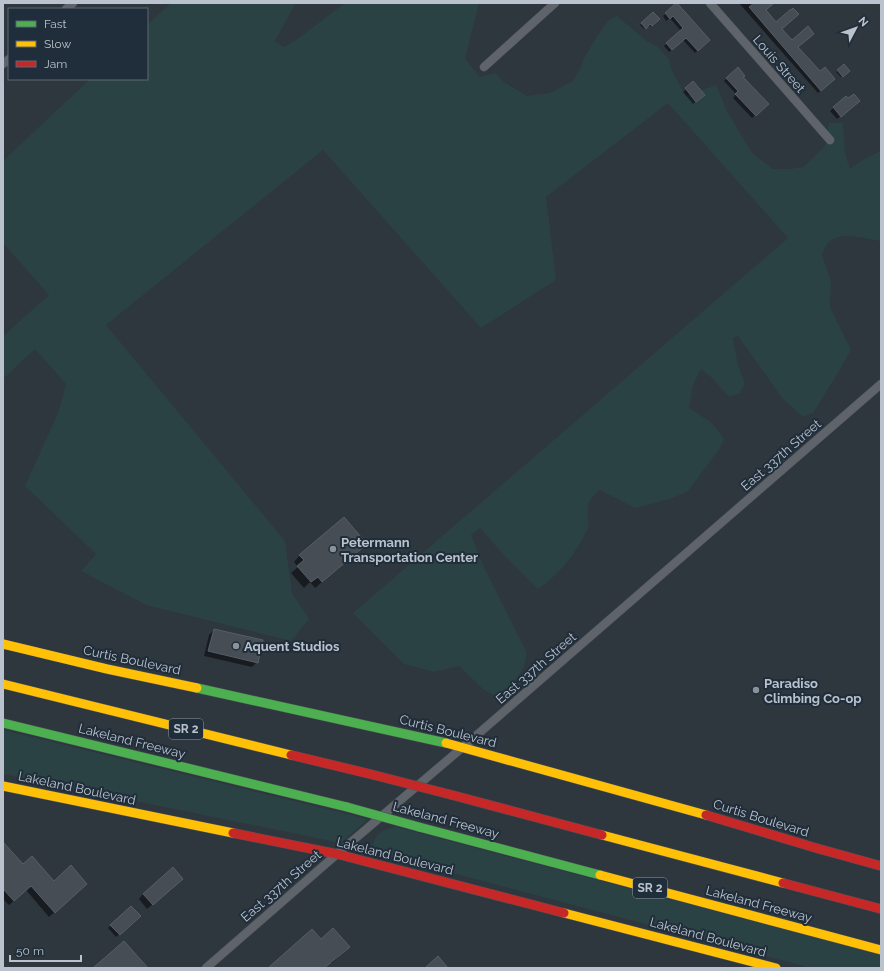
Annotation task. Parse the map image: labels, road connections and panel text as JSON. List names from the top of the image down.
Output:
{
  "streets": {
    "main road": [
      "Curtis Boulevard",
      "SR 2",
      "Lakeland Freeway",
      "Lakeland Boulevard"
    ],
    "street": ["Louis Street", "East 337th Street"]
  },
  "crossings": [
    ["East 337th Street", "Curtis Boulevard"],
    ["East 337th Street", "Lakeland Boulevard"]
  ],
  "places": ["Petermann Transportation Center", "Aquent Studios", "Paradiso Climbing Co-op"],
  "legend": ["Fast", "Slow", "Jam"],
  "scale_bar": "50 m",
  "north": "top right"
}
